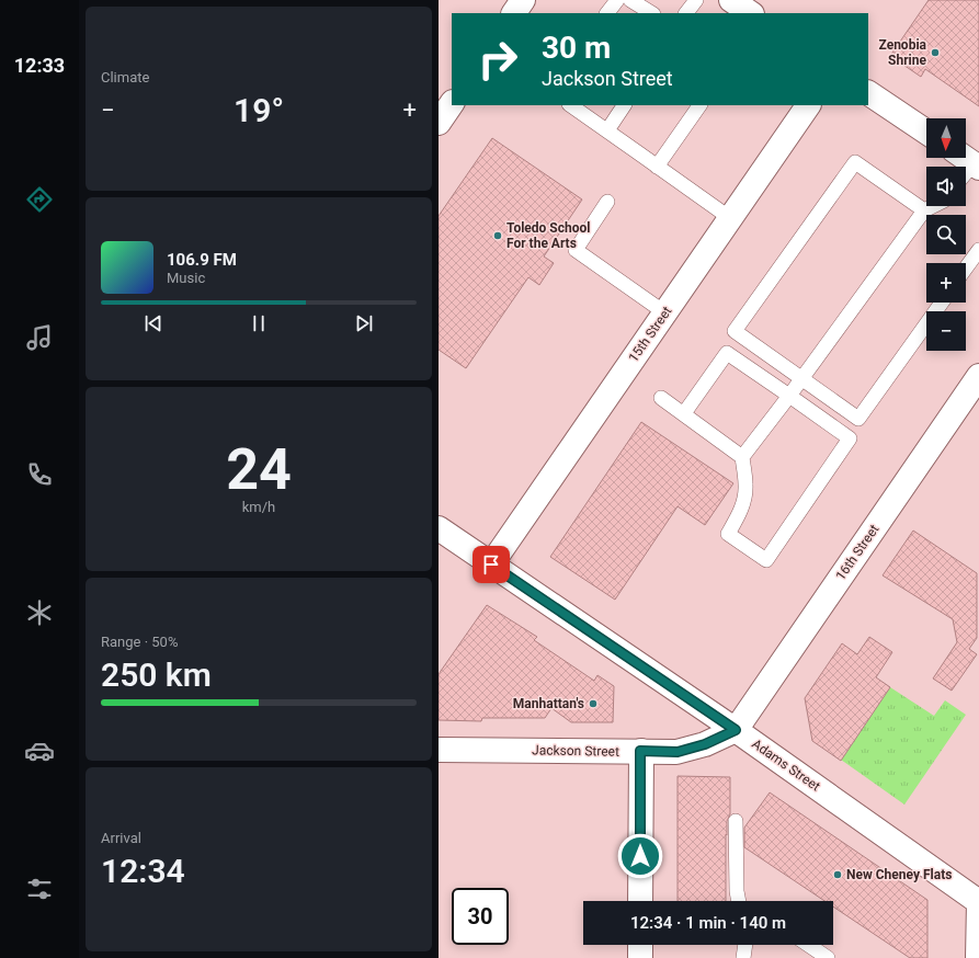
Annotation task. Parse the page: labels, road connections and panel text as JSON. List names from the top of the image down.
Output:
{
  "streets": {
    "street": [
      "15th Street",
      "16th Street",
      "Jackson Street",
      "Adams Street"
    ]
  },
  "crossings": [
    ["15th Street", "Adams Street"],
    ["16th Street", "Jackson Street"],
    ["16th Street", "Adams Street"],
    ["Jackson Street", "Adams Street"]
  ],
  "places": [
    "Zenobia Shrine",
    "Toledo School For the Arts",
    "Manhattan's",
    "New Cheney Flats"
  ],
  "north": "bottom",
  "page": {
    "tabs": "12:33",
    "tile": [
      "Climate",
      ["24", "km/h"],
      ["Range · 50%", "250 km"],
      ["Arrival", "12:34"]
    ],
    "turn": ["30 m", "Jackson Street"],
    "heat": ["−", "19°", "+"],
    "map_buttons": ["+", "−"],
    "song": ["106.9 FM", "Music"],
    "limit": "30",
    "trip": "12:34 · 1 min · 140 m"
  }
}
